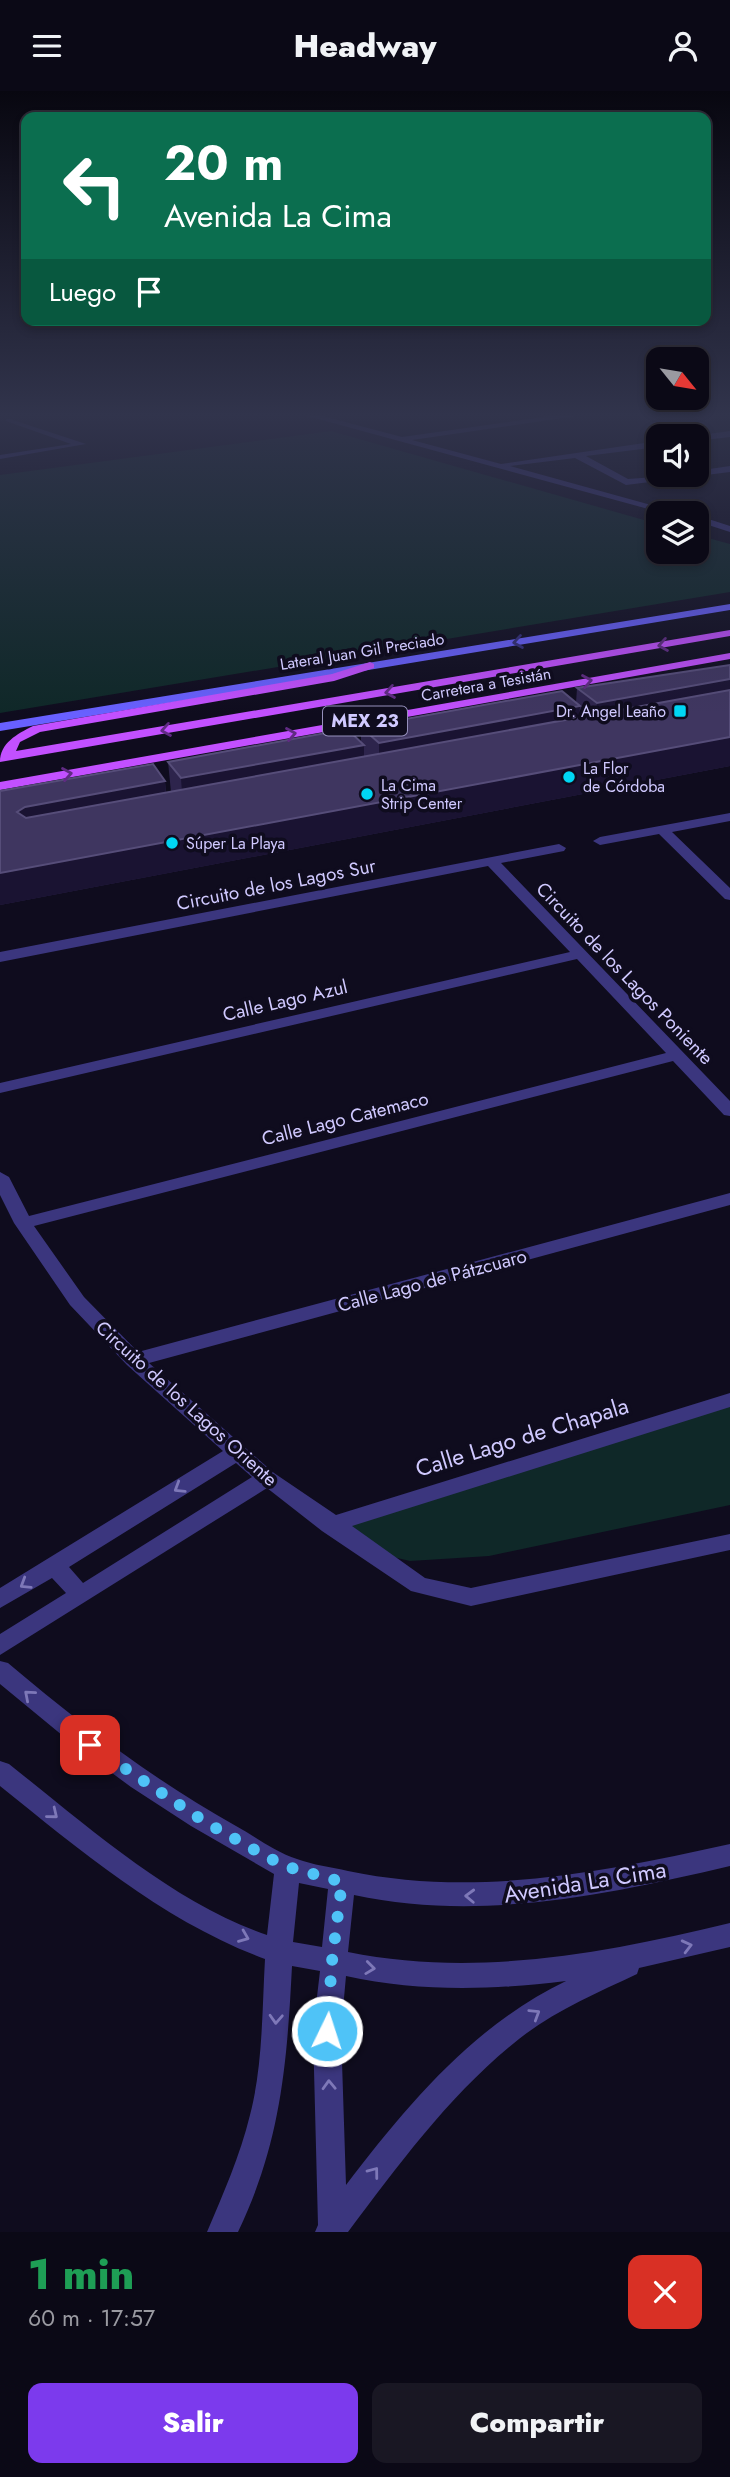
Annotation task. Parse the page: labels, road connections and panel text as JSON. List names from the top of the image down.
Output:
{
  "streets": {
    "main road": ["Lateral Juan Gil Preciado", "Carretera a Tesistán", "MEX 23"],
    "street": [
      "Circuito de los Lagos Sur",
      "Circuito de los Lagos Poniente",
      "Calle Lago Azul",
      "Calle Lago Catemaco",
      "Calle Lago de Pátzcuaro",
      "Circuito de los Lagos Oriente",
      "Calle Lago de Chapala",
      "Avenida La Cima"
    ]
  },
  "crossings": [
    ["Circuito de los Lagos Sur", "Circuito de los Lagos Poniente"],
    ["Circuito de los Lagos Poniente", "Calle Lago Azul"],
    ["Circuito de los Lagos Poniente", "Calle Lago Catemaco"],
    ["Calle Lago Catemaco", "Circuito de los Lagos Oriente"],
    ["Calle Lago de Pátzcuaro", "Circuito de los Lagos Oriente"],
    ["Circuito de los Lagos Oriente", "Calle Lago de Chapala"]
  ],
  "one_way": ["Lateral Juan Gil Preciado"],
  "places": {
    "transit": ["Dr. Angel Leaño"],
    "other": ["La Flor de Córdoba", "La Cima Strip Center", "Súper La Playa"]
  },
  "north": "bottom right",
  "page": {
    "header": "Headway",
    "turn": ["20 m", "Avenida La Cima"],
    "then": "Luego",
    "heading": ["1 min", "60 m · 17:57"],
    "buttons": ["Salir", "Compartir"]
  }
}
